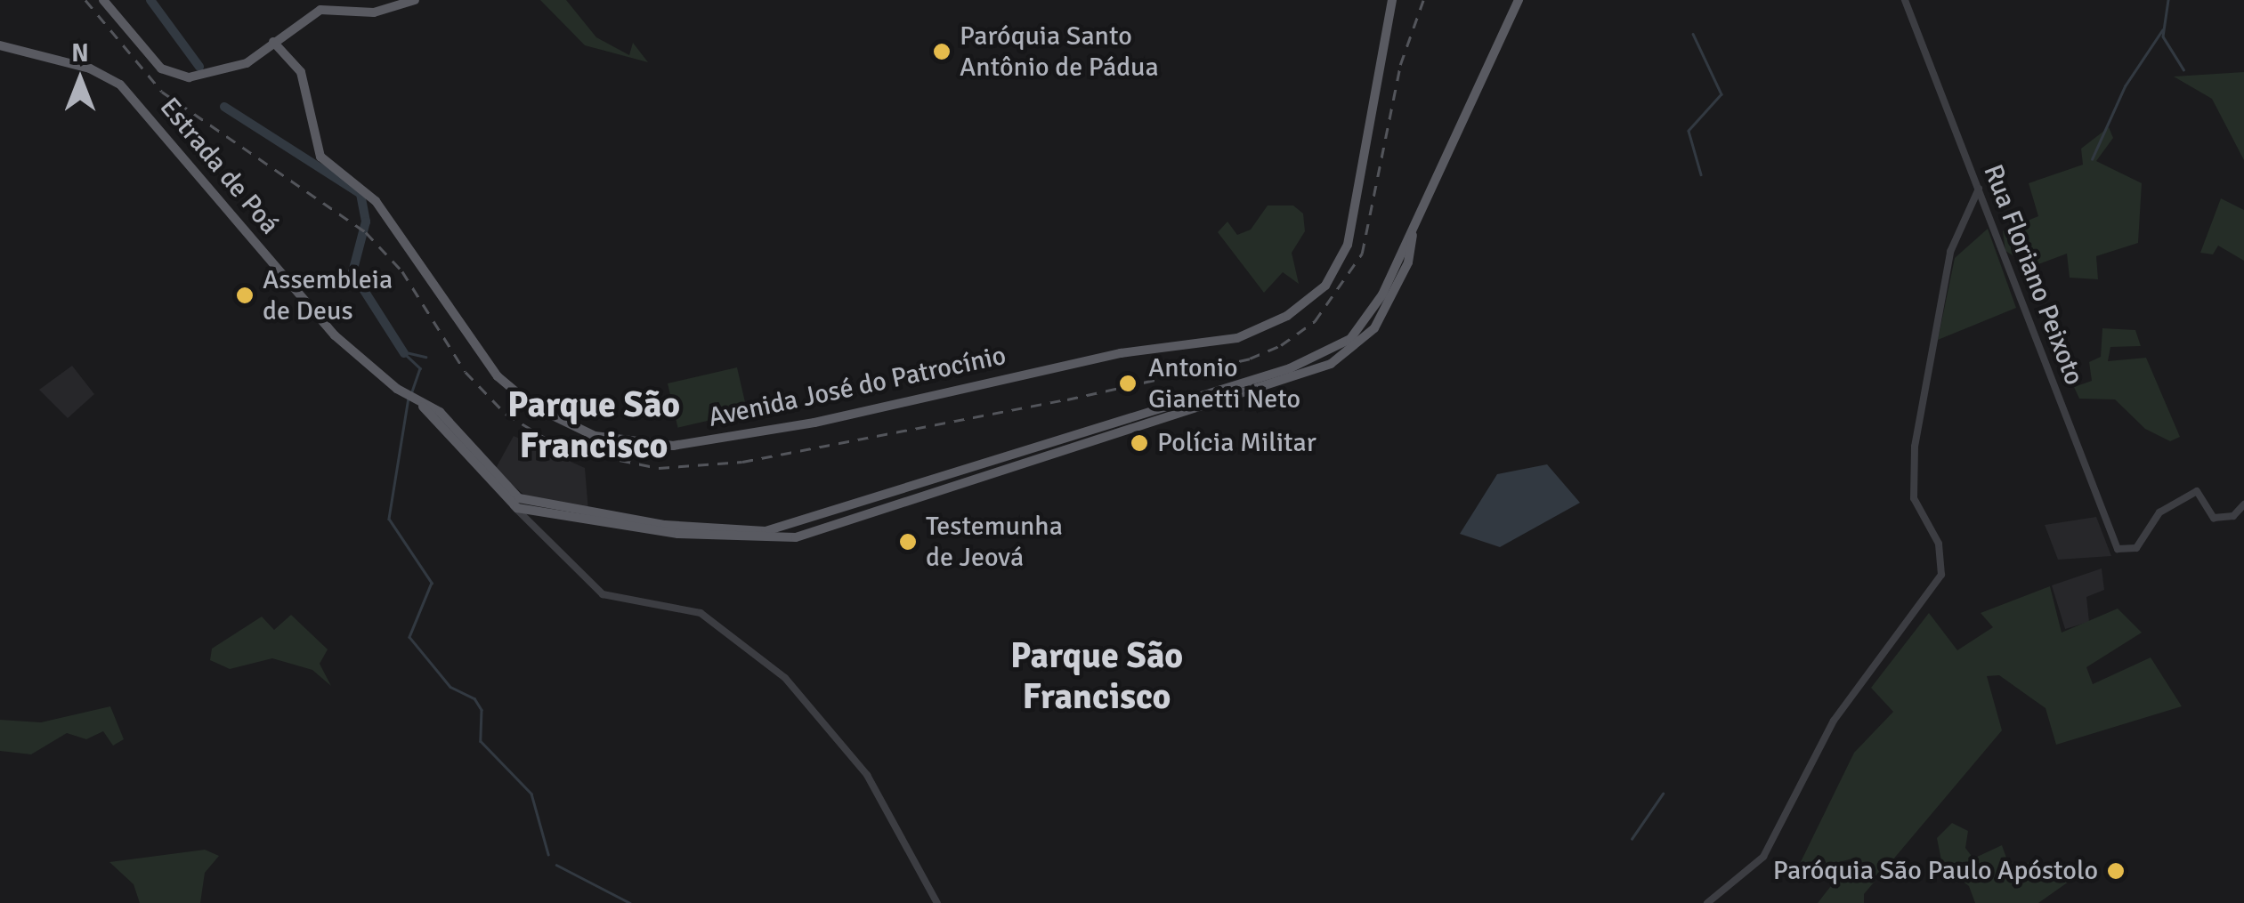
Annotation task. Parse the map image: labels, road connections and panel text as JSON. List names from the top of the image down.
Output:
{
  "streets": {
    "main road": ["Estrada de Poá", "Avenida José do Patrocínio"],
    "street": ["Rua Floriano Peixoto"]
  },
  "districts": ["Parque São Francisco", "Parque São Francisco"],
  "places": [
    "Paróquia Santo Antônio de Pádua",
    "Assembleia de Deus",
    "Antonio Gianetti Neto",
    "Polícia Militar",
    "Testemunha de Jeová",
    "Paróquia São Paulo Apóstolo"
  ],
  "north": "top"
}
